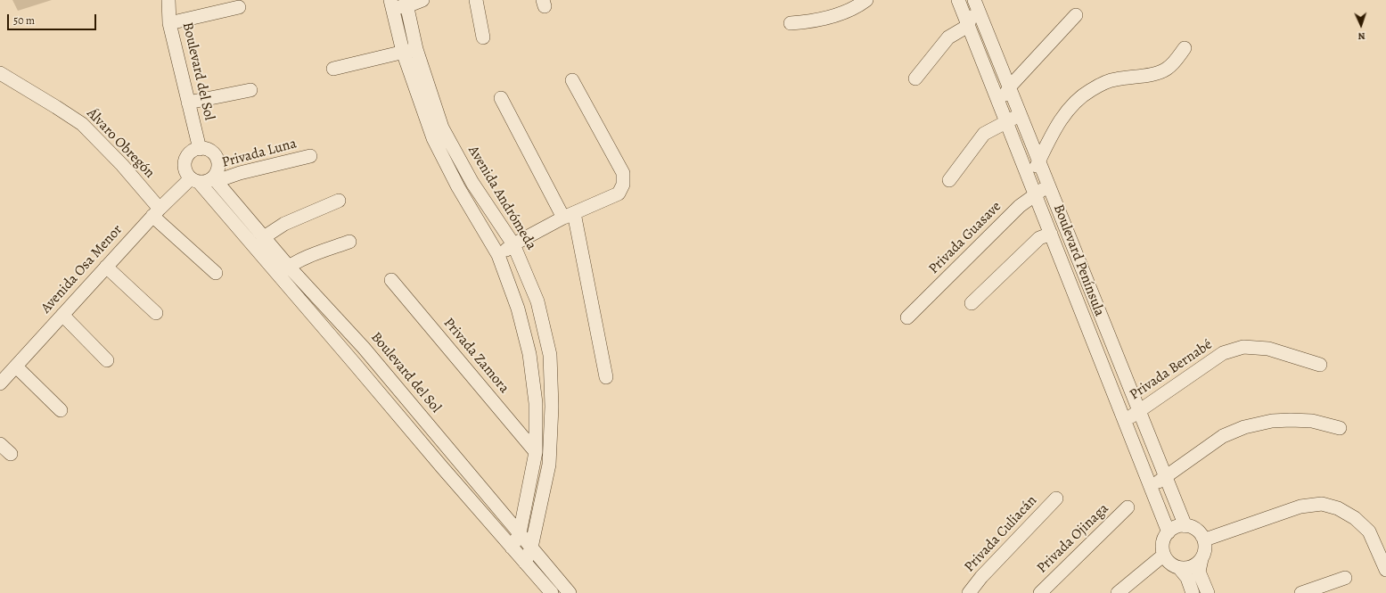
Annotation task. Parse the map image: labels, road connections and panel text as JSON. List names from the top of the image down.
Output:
{
  "streets": {
    "street": [
      "Boulevard del Sol",
      "Álvaro Obregón",
      "Privada Luna",
      "Avenida Andrómeda",
      "Privada Guasave",
      "Boulevard Península",
      "Avenida Osa Menor",
      "Privada Zamora",
      "Privada Bernabé",
      "Privada Culiacán",
      "Privada Ojinaga"
    ]
  },
  "crossings": [
    ["Boulevard del Sol", "Privada Luna"],
    ["Boulevard del Sol", "Avenida Andrómeda"],
    ["Boulevard del Sol", "Avenida Osa Menor"],
    ["Álvaro Obregón", "Avenida Osa Menor"],
    ["Privada Luna", "Avenida Osa Menor"],
    ["Avenida Andrómeda", "Privada Zamora"],
    ["Privada Guasave", "Boulevard Península"],
    ["Boulevard Península", "Privada Bernabé"]
  ],
  "scale_bar": "50 m",
  "north": "bottom"
}
